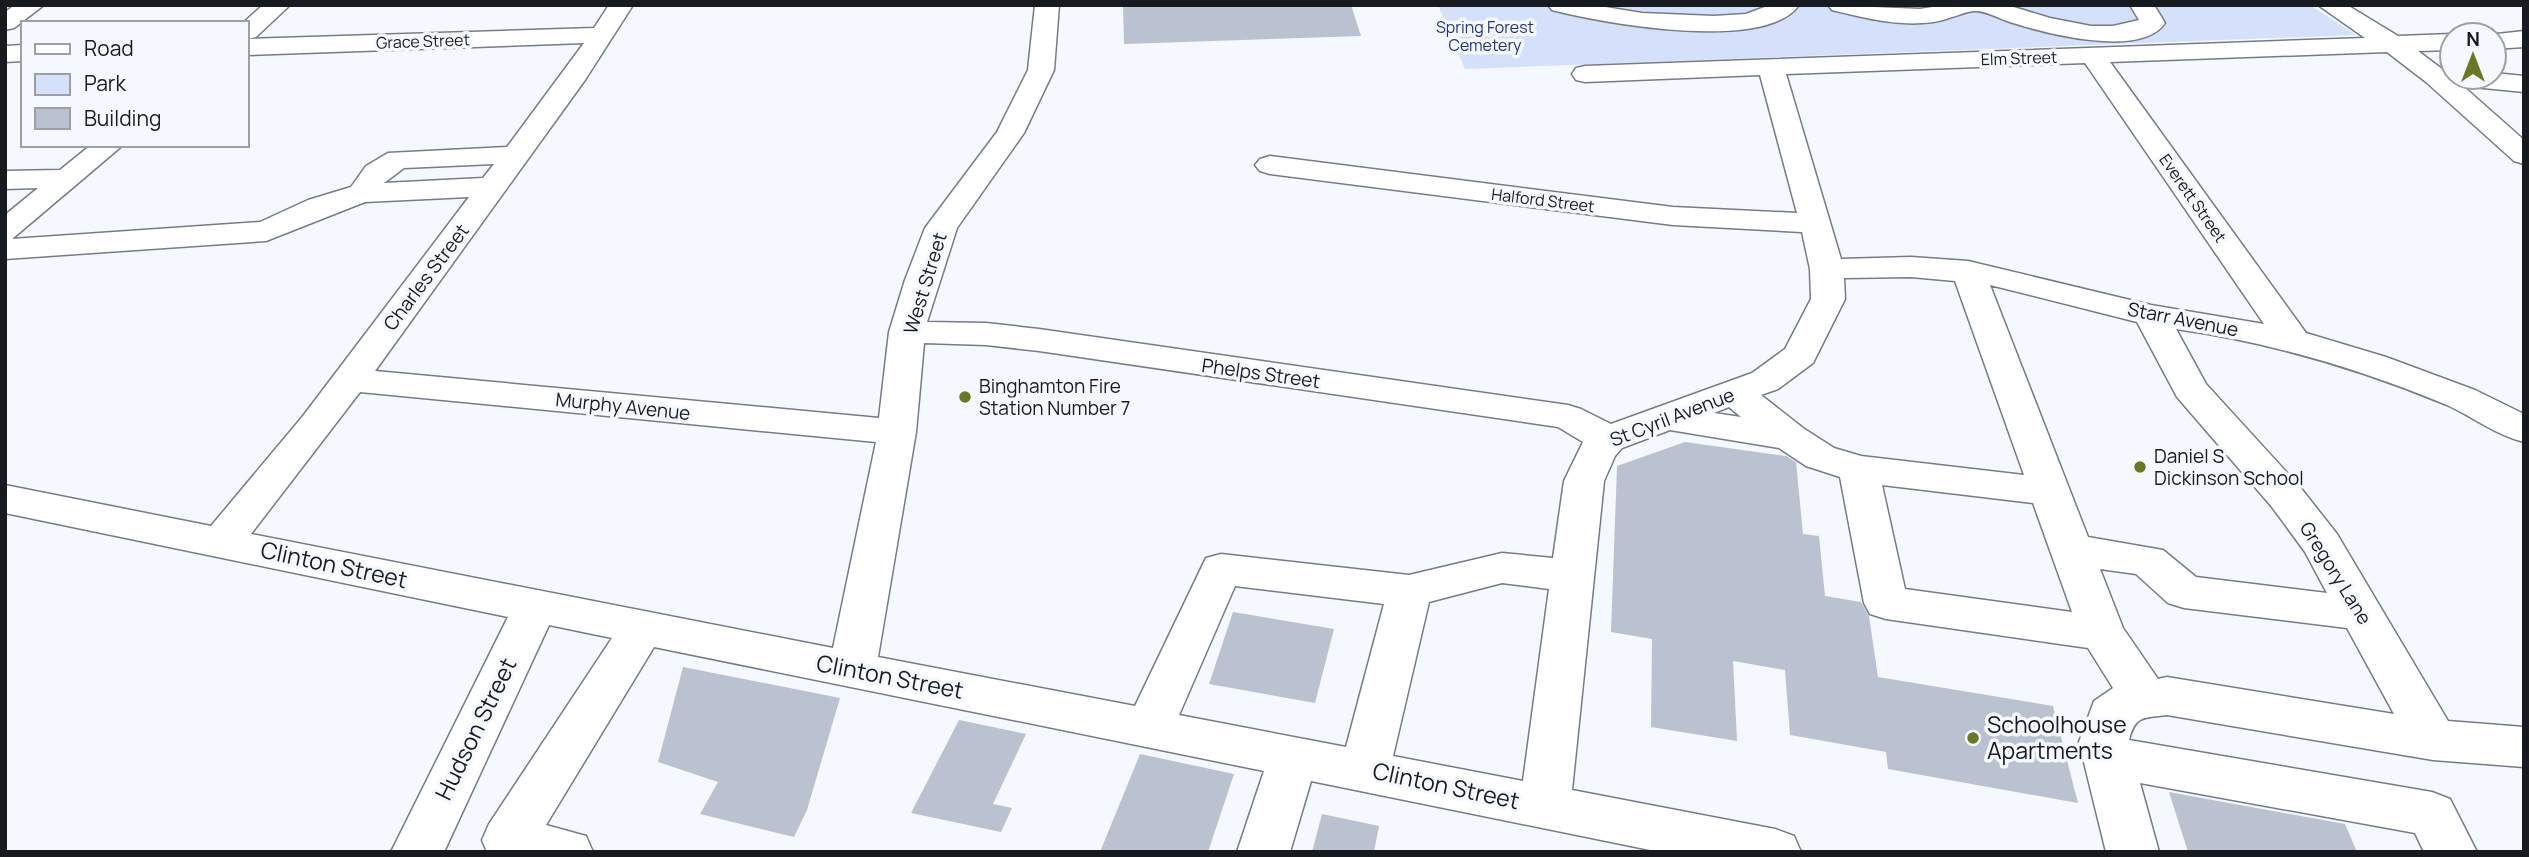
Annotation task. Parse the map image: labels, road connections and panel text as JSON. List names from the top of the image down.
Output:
{
  "streets": {
    "street": [
      "Grace Street",
      "Elm Street",
      "Everett Street",
      "Halford Street",
      "Charles Street",
      "West Street",
      "Starr Avenue",
      "Phelps Street",
      "Murphy Avenue",
      "St Cyril Avenue",
      "Clinton Street",
      "Gregory Lane",
      "Hudson Street"
    ]
  },
  "crossings": [
    ["Grace Street", "Charles Street"],
    ["Elm Street", "Everett Street"],
    ["Elm Street", "St Cyril Avenue"],
    ["Everett Street", "Starr Avenue"],
    ["Halford Street", "St Cyril Avenue"],
    ["Charles Street", "Murphy Avenue"],
    ["Charles Street", "Clinton Street"],
    ["West Street", "Phelps Street"],
    ["West Street", "Murphy Avenue"],
    ["West Street", "Clinton Street"],
    ["Starr Avenue", "St Cyril Avenue"],
    ["Starr Avenue", "Gregory Lane"],
    ["Phelps Street", "St Cyril Avenue"],
    ["St Cyril Avenue", "Clinton Street"],
    ["Clinton Street", "Hudson Street"]
  ],
  "parks": ["Spring Forest Cemetery"],
  "places": ["Binghamton Fire Station Number 7", "Daniel S Dickinson School", "Schoolhouse Apartments"],
  "legend": ["Road", "Park", "Building"],
  "north": "top"
}
